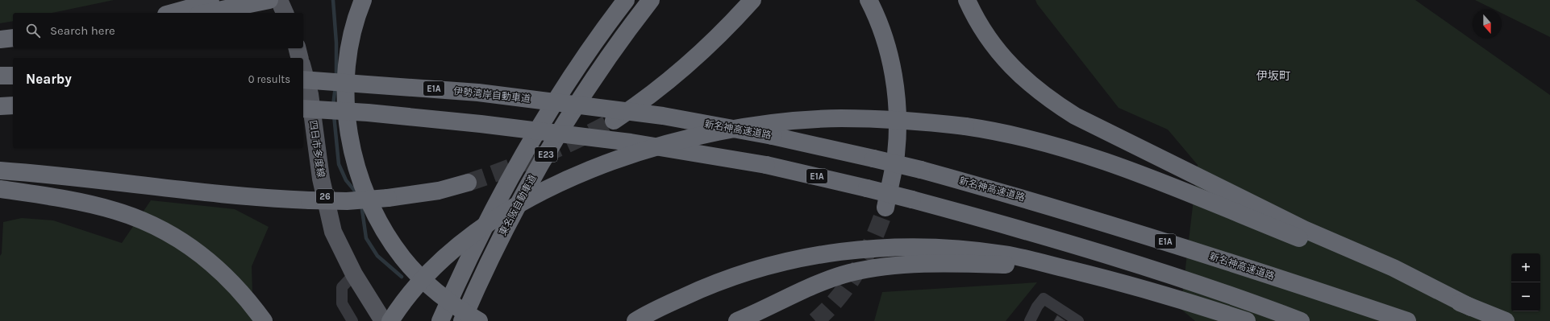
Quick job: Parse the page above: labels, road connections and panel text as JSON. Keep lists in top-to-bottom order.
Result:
{
  "streets": {
    "highway": [
      "E1A",
      "伊勢湾岸自動車道",
      "新名神高速道路",
      "E23",
      "東名阪自動車道"
    ],
    "main road": ["四日市多度線", "26"]
  },
  "crossings": [
    ["伊勢湾岸自動車道", "新名神高速道路"]
  ],
  "districts": ["伊坂町"],
  "north": "bottom",
  "page": {
    "search": "Search here",
    "heading": ["Nearby", "0 results"],
    "map_buttons": ["+", "−"]
  }
}
